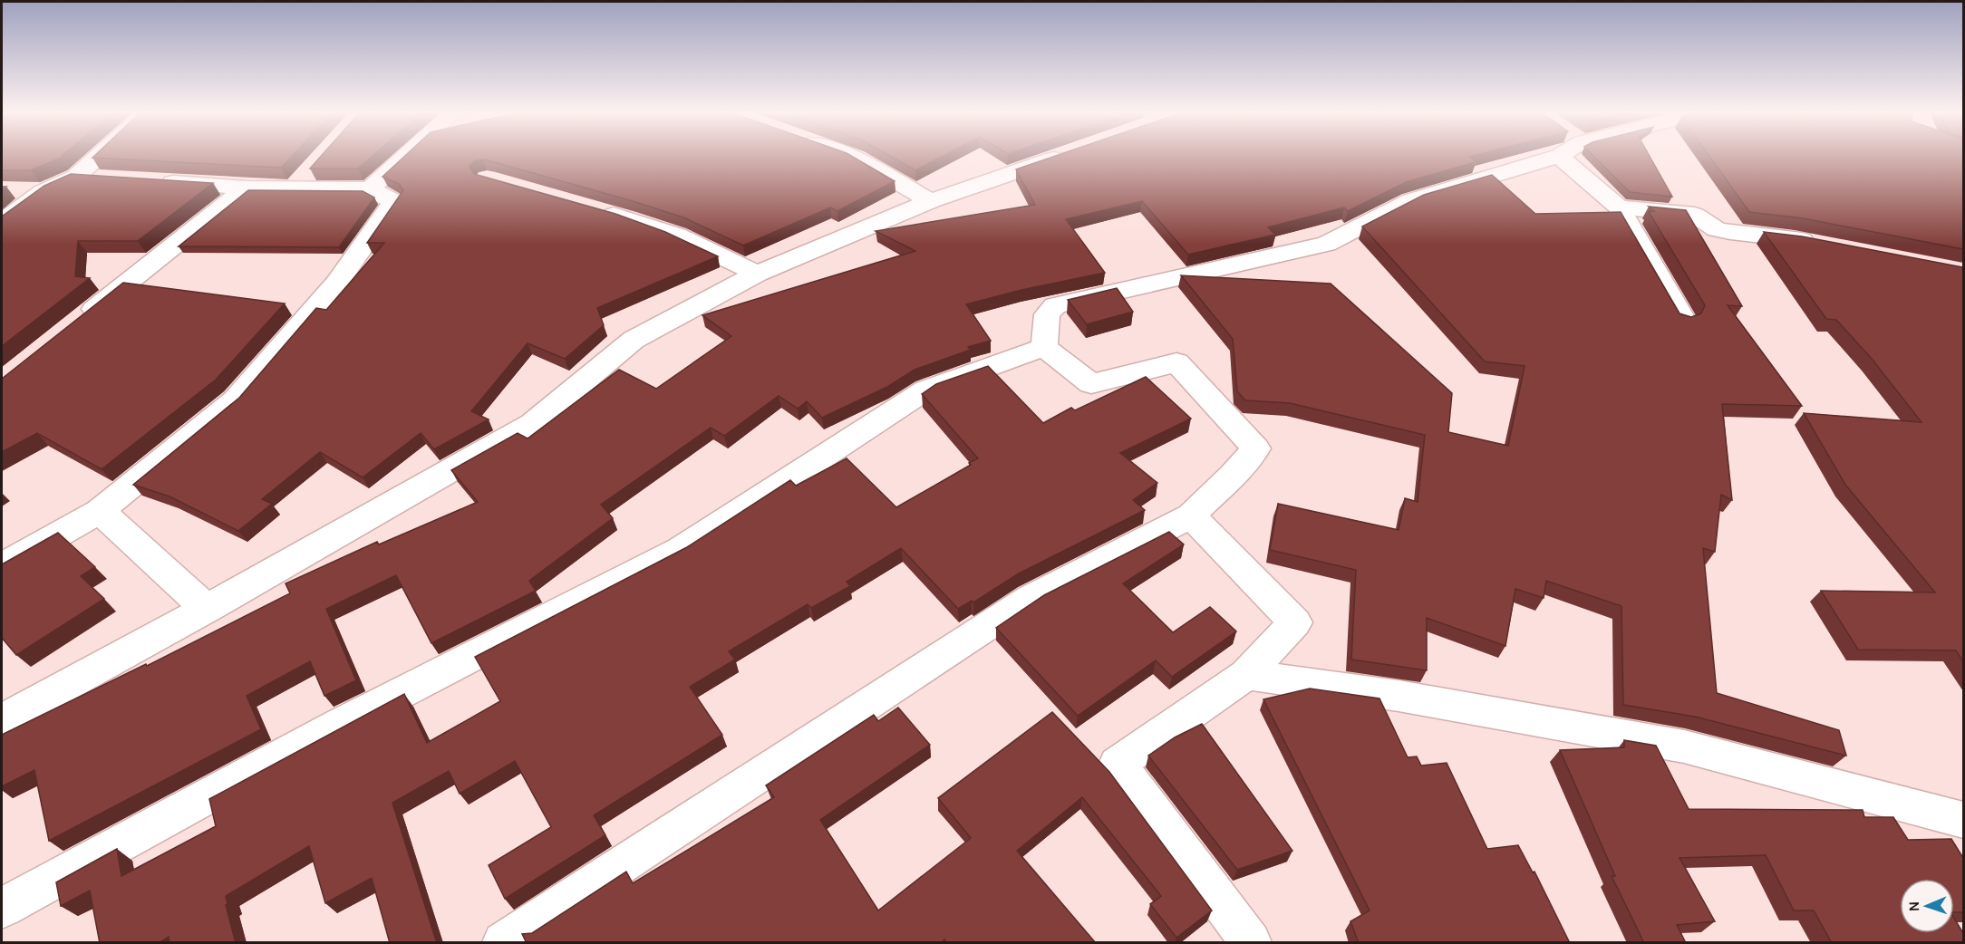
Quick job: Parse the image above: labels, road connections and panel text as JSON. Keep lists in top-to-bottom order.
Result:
{
  "north": "left"
}
